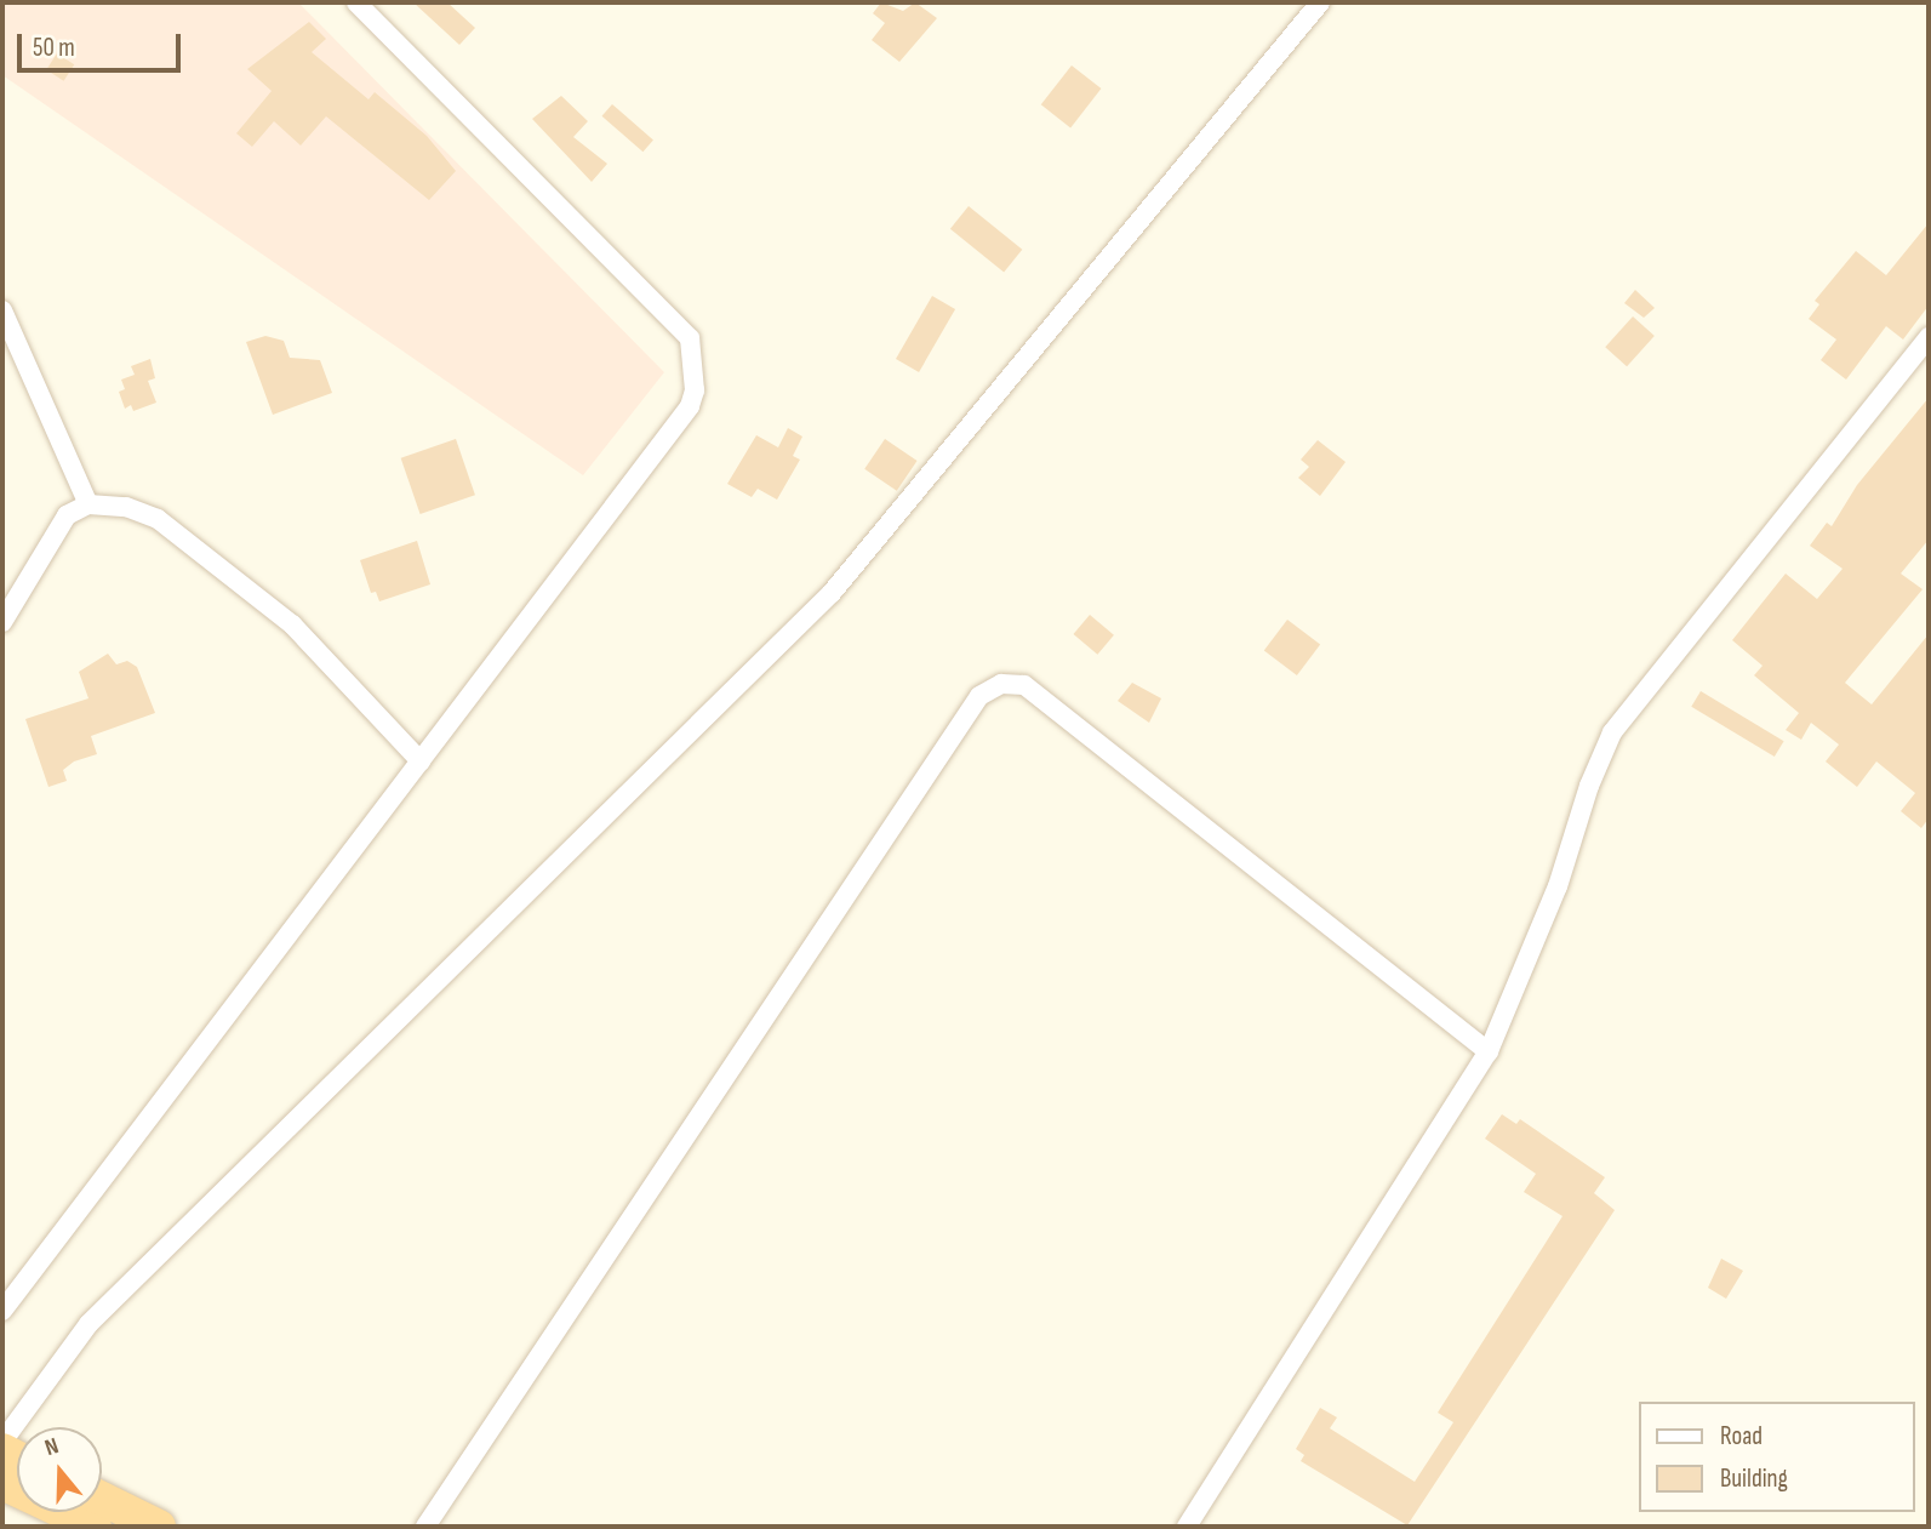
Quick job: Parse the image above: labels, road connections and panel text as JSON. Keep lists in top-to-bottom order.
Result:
{
  "legend": ["Road", "Building"],
  "scale_bar": "50 m",
  "north": "top"
}
